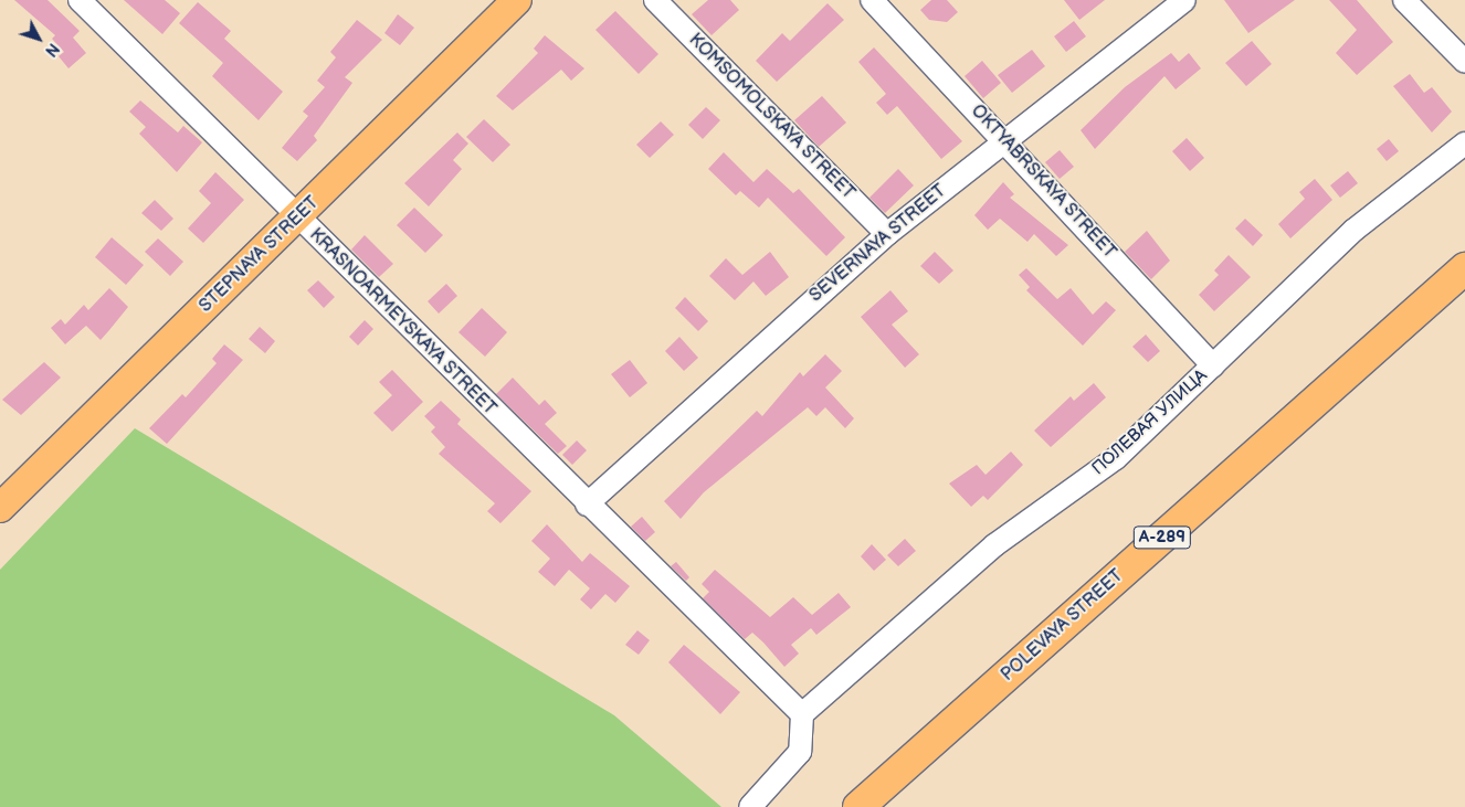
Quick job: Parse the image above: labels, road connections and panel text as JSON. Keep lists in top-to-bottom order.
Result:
{
  "streets": {
    "highway": ["А-289", "POLEVAYA STREET"],
    "main road": ["STEPNAYA STREET"],
    "street": [
      "KOMSOMOLSKAYA STREET",
      "OKTYABRSKAYA STREET",
      "SEVERNAYA STREET",
      "KRASNOARMEYSKAYA STREET",
      "ПОЛЕВАЯ УЛИЦА"
    ]
  },
  "crossings": [
    ["KOMSOMOLSKAYA STREET", "SEVERNAYA STREET"],
    ["OKTYABRSKAYA STREET", "SEVERNAYA STREET"],
    ["OKTYABRSKAYA STREET", "ПОЛЕВАЯ УЛИЦА"],
    ["SEVERNAYA STREET", "KRASNOARMEYSKAYA STREET"],
    ["STEPNAYA STREET", "KRASNOARMEYSKAYA STREET"],
    ["KRASNOARMEYSKAYA STREET", "ПОЛЕВАЯ УЛИЦА"]
  ],
  "north": "bottom right"
}
